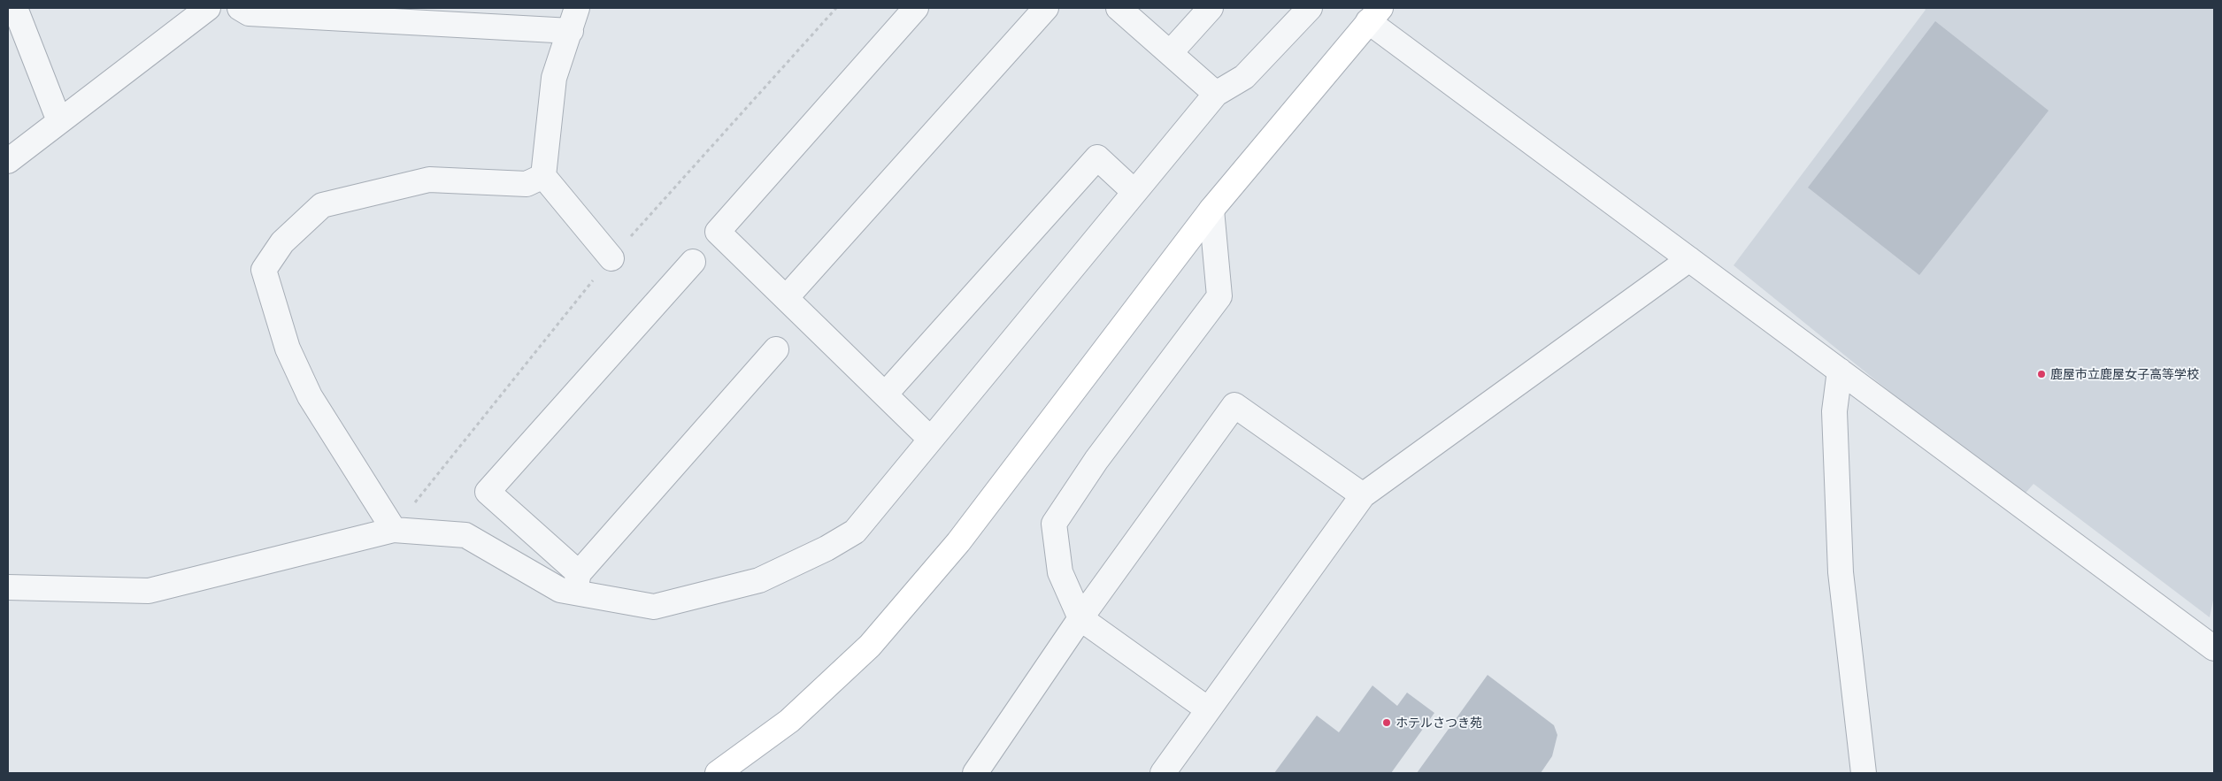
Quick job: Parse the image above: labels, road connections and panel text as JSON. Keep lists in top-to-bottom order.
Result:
{
  "places": ["鹿屋市立鹿屋女子高等学校", "ホテルさつき苑"]
}
